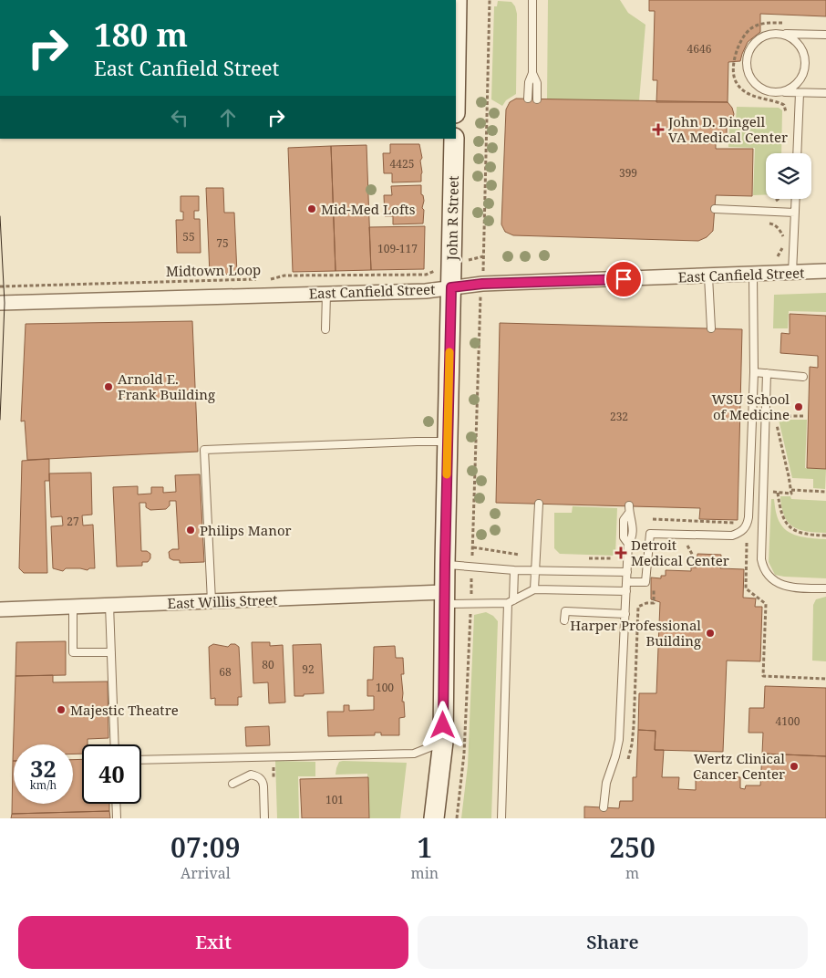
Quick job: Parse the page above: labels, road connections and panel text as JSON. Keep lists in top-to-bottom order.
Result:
{
  "streets": {
    "street": ["John R Street", "East Canfield Street", "East Willis Street"],
    "path": ["Midtown Loop"]
  },
  "crossings": [
    ["John R Street", "East Canfield Street"],
    ["John R Street", "East Willis Street"]
  ],
  "places": {
    "health": ["John D. Dingell VA Medical Center", "Detroit Medical Center"],
    "other": [
      "Mid-Med Lofts",
      "Arnold E. Frank Building",
      "WSU School of Medicine",
      "Philips Manor",
      "Harper Professional Building",
      "Majestic Theatre",
      "Wertz Clinical Cancer Center"
    ]
  },
  "house_numbers": [
    "4646",
    "4425",
    "399",
    "55",
    "75",
    "109-117",
    "232",
    "27",
    "80",
    "92",
    "68",
    "100",
    "4100",
    "101"
  ],
  "page": {
    "turn": ["180 m", "East Canfield Street"],
    "speed": "32 km/h",
    "limit": "40",
    "eta": [
      "07:09",
      "Arrival",
      "1",
      "min",
      "250",
      "m"
    ],
    "buttons": ["Exit", "Share"]
  }
}
